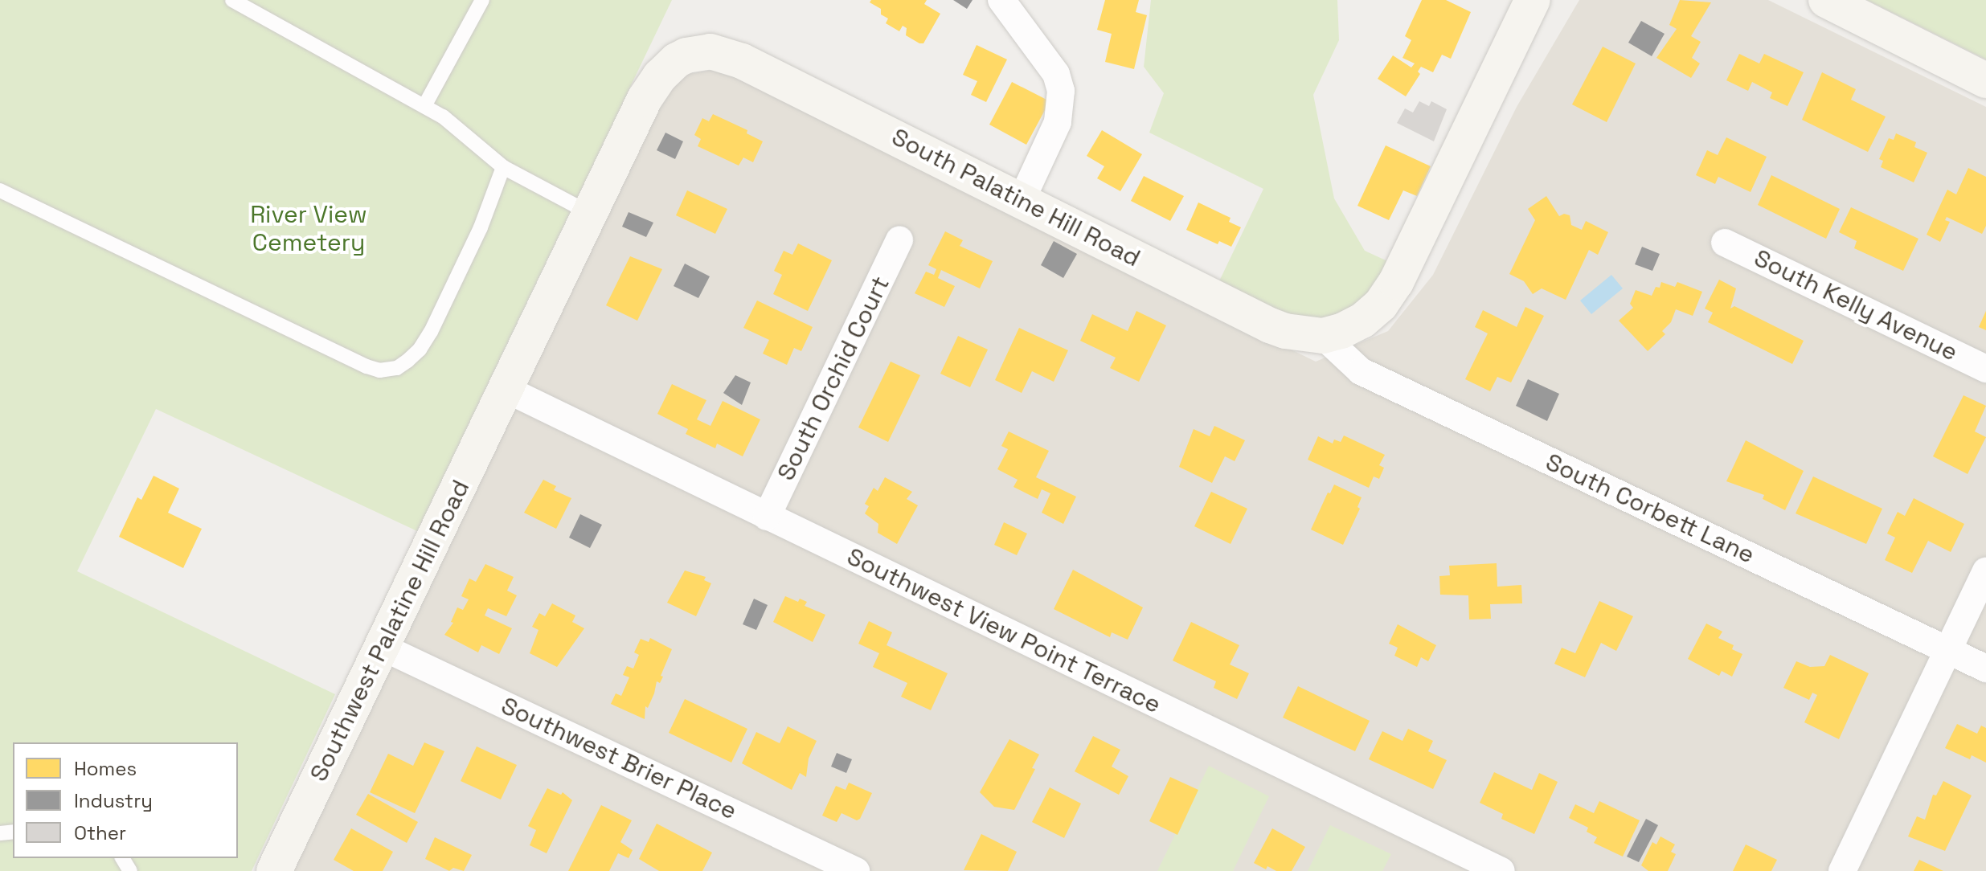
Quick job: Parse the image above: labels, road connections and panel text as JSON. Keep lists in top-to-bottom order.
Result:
{
  "streets": {
    "street": [
      "South Palatine Hill Road",
      "South Kelly Avenue",
      "South Orchid Court",
      "South Corbett Lane",
      "Southwest Palatine Hill Road",
      "Southwest View Point Terrace",
      "Southwest Brier Place"
    ]
  },
  "crossings": [
    ["South Palatine Hill Road", "South Corbett Lane"],
    ["South Palatine Hill Road", "Southwest Palatine Hill Road"],
    ["South Palatine Hill Road", "Southwest View Point Terrace"],
    ["South Orchid Court", "Southwest View Point Terrace"],
    ["Southwest Palatine Hill Road", "Southwest View Point Terrace"],
    ["Southwest Palatine Hill Road", "Southwest Brier Place"]
  ],
  "parks": ["River View Cemetery"],
  "legend": ["Homes", "Industry", "Other"]
}
